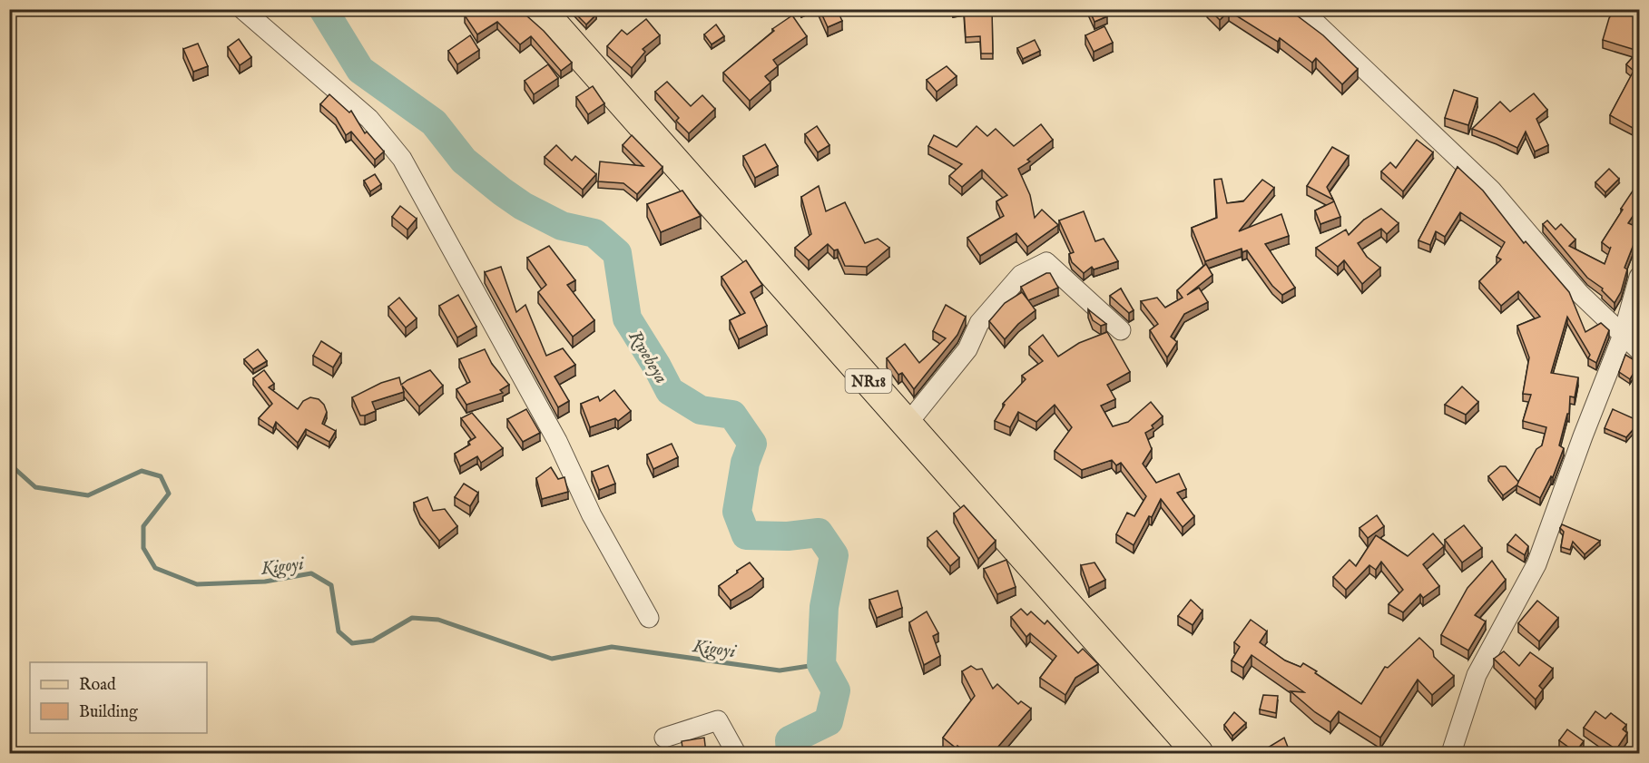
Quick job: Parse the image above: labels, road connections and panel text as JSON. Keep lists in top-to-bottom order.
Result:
{
  "streets": {
    "main road": ["NR18"]
  },
  "water": ["Rwebeya", "Kigoyi"],
  "legend": ["Road", "Building"]
}
